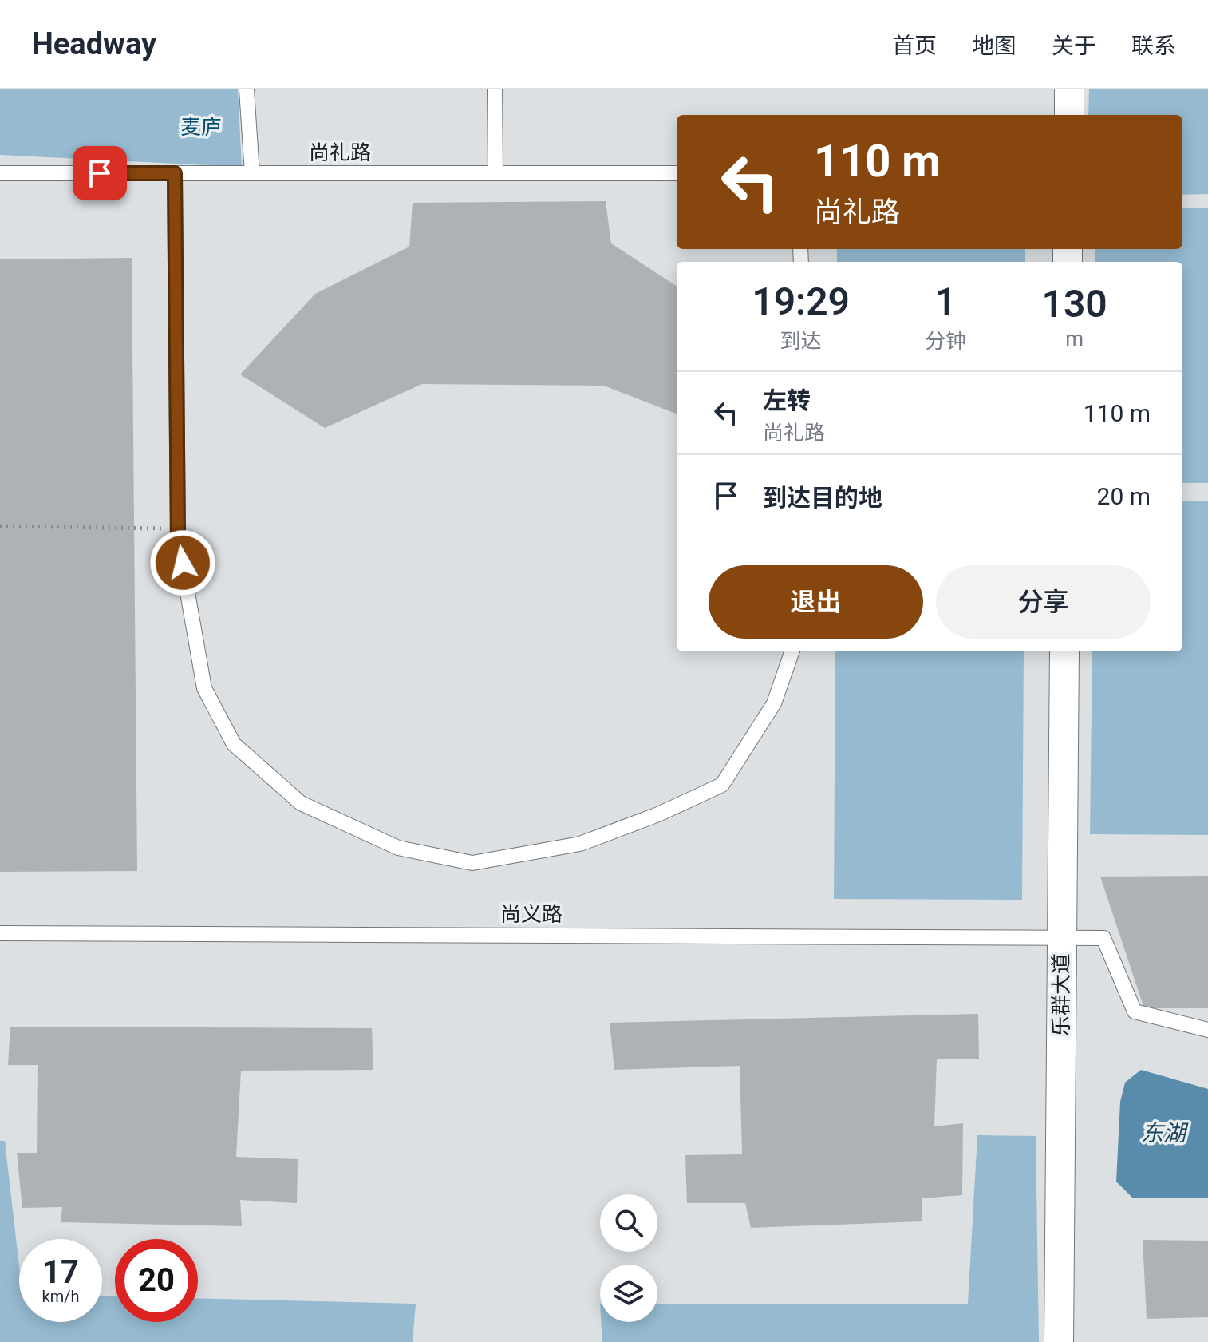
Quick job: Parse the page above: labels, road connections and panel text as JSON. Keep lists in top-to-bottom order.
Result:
{
  "streets": {
    "street": ["乐群大道"],
    "lane": ["尚礼路", "尚义路"]
  },
  "crossings": [
    ["尚义路", "乐群大道"]
  ],
  "water": ["东湖"],
  "parks": ["麦庐"],
  "page": {
    "header": "Headway",
    "nav": [
      "首页",
      "地图",
      "关于",
      "联系"
    ],
    "turn": ["110 m", "尚礼路"],
    "eta": [
      "19:29",
      "到达",
      "1",
      "分钟",
      "130",
      "m"
    ],
    "list": [
      {
        "name": "左转",
        "note": "尚礼路",
        "value": "110 m"
      },
      {
        "name": "到达目的地",
        "value": "20 m"
      }
    ],
    "buttons": ["退出", "分享"],
    "speed": "17 km/h",
    "limit": "20"
  }
}
